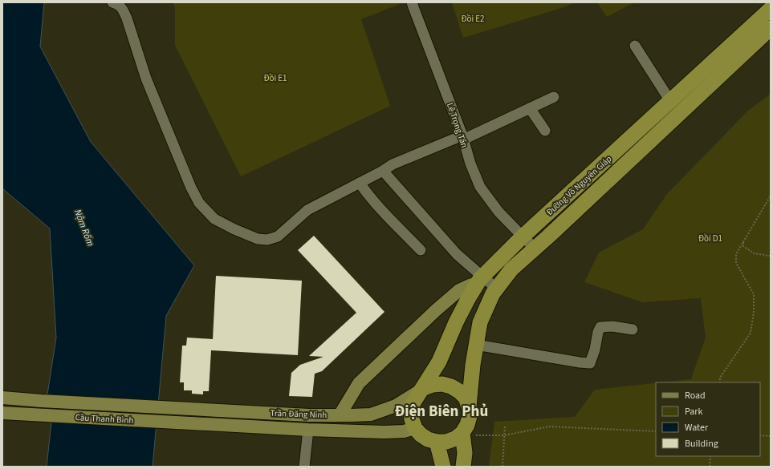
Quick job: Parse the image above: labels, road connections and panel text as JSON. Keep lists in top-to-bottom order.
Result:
{
  "streets": {
    "highway": ["Đường Võ Nguyên Giáp"],
    "main road": ["Trần Đăng Ninh", "Cầu Thanh Bình"],
    "street": ["Lê Trọng Tấn"]
  },
  "crossings": [
    ["Lê Trọng Tấn", "Đường Võ Nguyên Giáp"],
    ["Đường Võ Nguyên Giáp", "Trần Đăng Ninh"],
    ["Trần Đăng Ninh", "Cầu Thanh Bình"]
  ],
  "districts": ["Điện Biên Phủ"],
  "water": ["Nậm Rốm"],
  "parks": ["Đồi E2", "Đồi E1", "Đồi D1"],
  "legend": [
    "Road",
    "Park",
    "Water",
    "Building"
  ]
}
